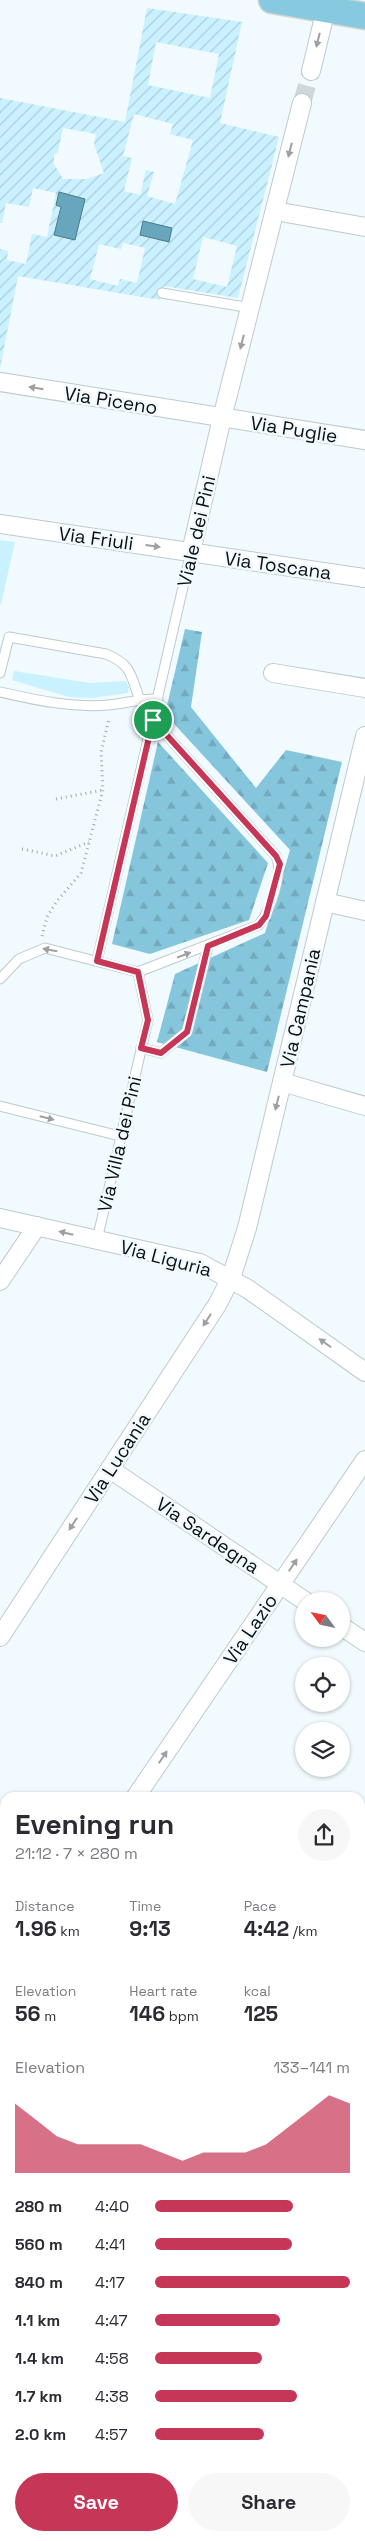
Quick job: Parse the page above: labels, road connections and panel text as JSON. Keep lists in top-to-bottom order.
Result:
{
  "streets": {
    "street": [
      "Via Piceno",
      "Via Puglie",
      "Viale dei Pini",
      "Via Friuli",
      "Via Toscana",
      "Via Campania",
      "Via Liguria",
      "Via Lucania",
      "Via Sardegna",
      "Via Lazio"
    ],
    "lane": ["Via Villa dei Pini"]
  },
  "crossings": [
    ["Via Piceno", "Via Puglie"],
    ["Via Piceno", "Viale dei Pini"],
    ["Via Puglie", "Viale dei Pini"],
    ["Viale dei Pini", "Via Friuli"],
    ["Viale dei Pini", "Via Toscana"],
    ["Via Friuli", "Via Toscana"],
    ["Via Campania", "Via Liguria"],
    ["Via Campania", "Via Lucania"],
    ["Via Villa dei Pini", "Via Liguria"],
    ["Via Liguria", "Via Lucania"],
    ["Via Lucania", "Via Sardegna"],
    ["Via Sardegna", "Via Lazio"]
  ],
  "one_way": [
    "Via Piceno",
    "Via Friuli",
    "Via Campania",
    "Via Liguria",
    "Via Lucania",
    "Via Lazio"
  ],
  "north": "top left",
  "page": {
    "heading": ["Evening run", "21:12 · 7 × 280 m"],
    "stats": [
      ["Distance", "1.96 km"],
      ["Time", "9:13"],
      ["Pace", "4:42 /km"],
      ["Elevation", "56 m"],
      ["Heart rate", "146 bpm"],
      ["kcal", "125"]
    ],
    "chart": ["Elevation", "133–141 m"],
    "list": [
      {
        "name": "280 m",
        "note": "4:40"
      },
      {
        "name": "560 m",
        "note": "4:41"
      },
      {
        "name": "840 m",
        "note": "4:17"
      },
      {
        "name": "1.1 km",
        "note": "4:47"
      },
      {
        "name": "1.4 km",
        "note": "4:58"
      },
      {
        "name": "1.7 km",
        "note": "4:38"
      },
      {
        "name": "2.0 km",
        "note": "4:57"
      }
    ],
    "buttons": ["Save", "Share"]
  }
}
